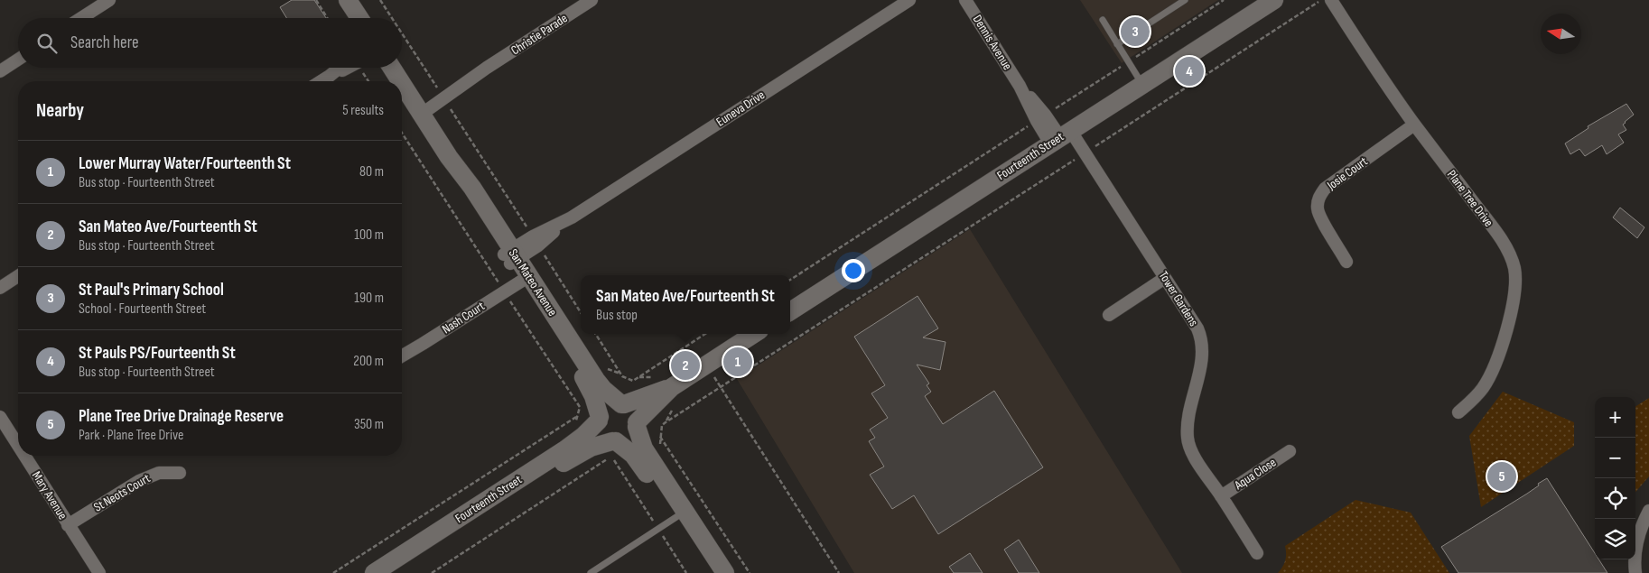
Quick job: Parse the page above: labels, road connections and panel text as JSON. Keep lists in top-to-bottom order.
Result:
{
  "streets": {
    "street": [
      "Christie Parade",
      "Dennis Avenue",
      "Euneva Drive",
      "Fourteenth Street",
      "Josie Court",
      "Plane Tree Drive",
      "San Mateo Avenue",
      "Tower Gardens",
      "Nash Court",
      "Aqua Close",
      "St Neots Court",
      "Mary Avenue"
    ]
  },
  "crossings": [
    ["Christie Parade", "San Mateo Avenue"],
    ["Dennis Avenue", "Fourteenth Street"],
    ["Dennis Avenue", "Tower Gardens"],
    ["Euneva Drive", "San Mateo Avenue"],
    ["Fourteenth Street", "San Mateo Avenue"],
    ["Fourteenth Street", "Tower Gardens"],
    ["Josie Court", "Plane Tree Drive"],
    ["San Mateo Avenue", "Nash Court"],
    ["Tower Gardens", "Aqua Close"],
    ["St Neots Court", "Mary Avenue"]
  ],
  "north": "left",
  "page": {
    "pins": [
      "3",
      "4",
      "1",
      "2",
      "5"
    ],
    "search": "Search here",
    "heading": ["Nearby", "5 results"],
    "list": [
      {
        "mark": "1",
        "name": "Lower Murray Water/Fourteenth St",
        "note": "Bus stop · Fourteenth Street",
        "value": "80 m"
      },
      {
        "mark": "2",
        "name": "San Mateo Ave/Fourteenth St",
        "note": "Bus stop · Fourteenth Street",
        "value": "100 m"
      },
      {
        "mark": "3",
        "name": "St Paul's Primary School",
        "note": "School · Fourteenth Street",
        "value": "190 m"
      },
      {
        "mark": "4",
        "name": "St Pauls PS/Fourteenth St",
        "note": "Bus stop · Fourteenth Street",
        "value": "200 m"
      },
      {
        "mark": "5",
        "name": "Plane Tree Drive Drainage Reserve",
        "note": "Park · Plane Tree Drive",
        "value": "350 m"
      }
    ],
    "popup": ["San Mateo Ave/Fourteenth St", "Bus stop"],
    "map_buttons": ["+", "−"]
  }
}
